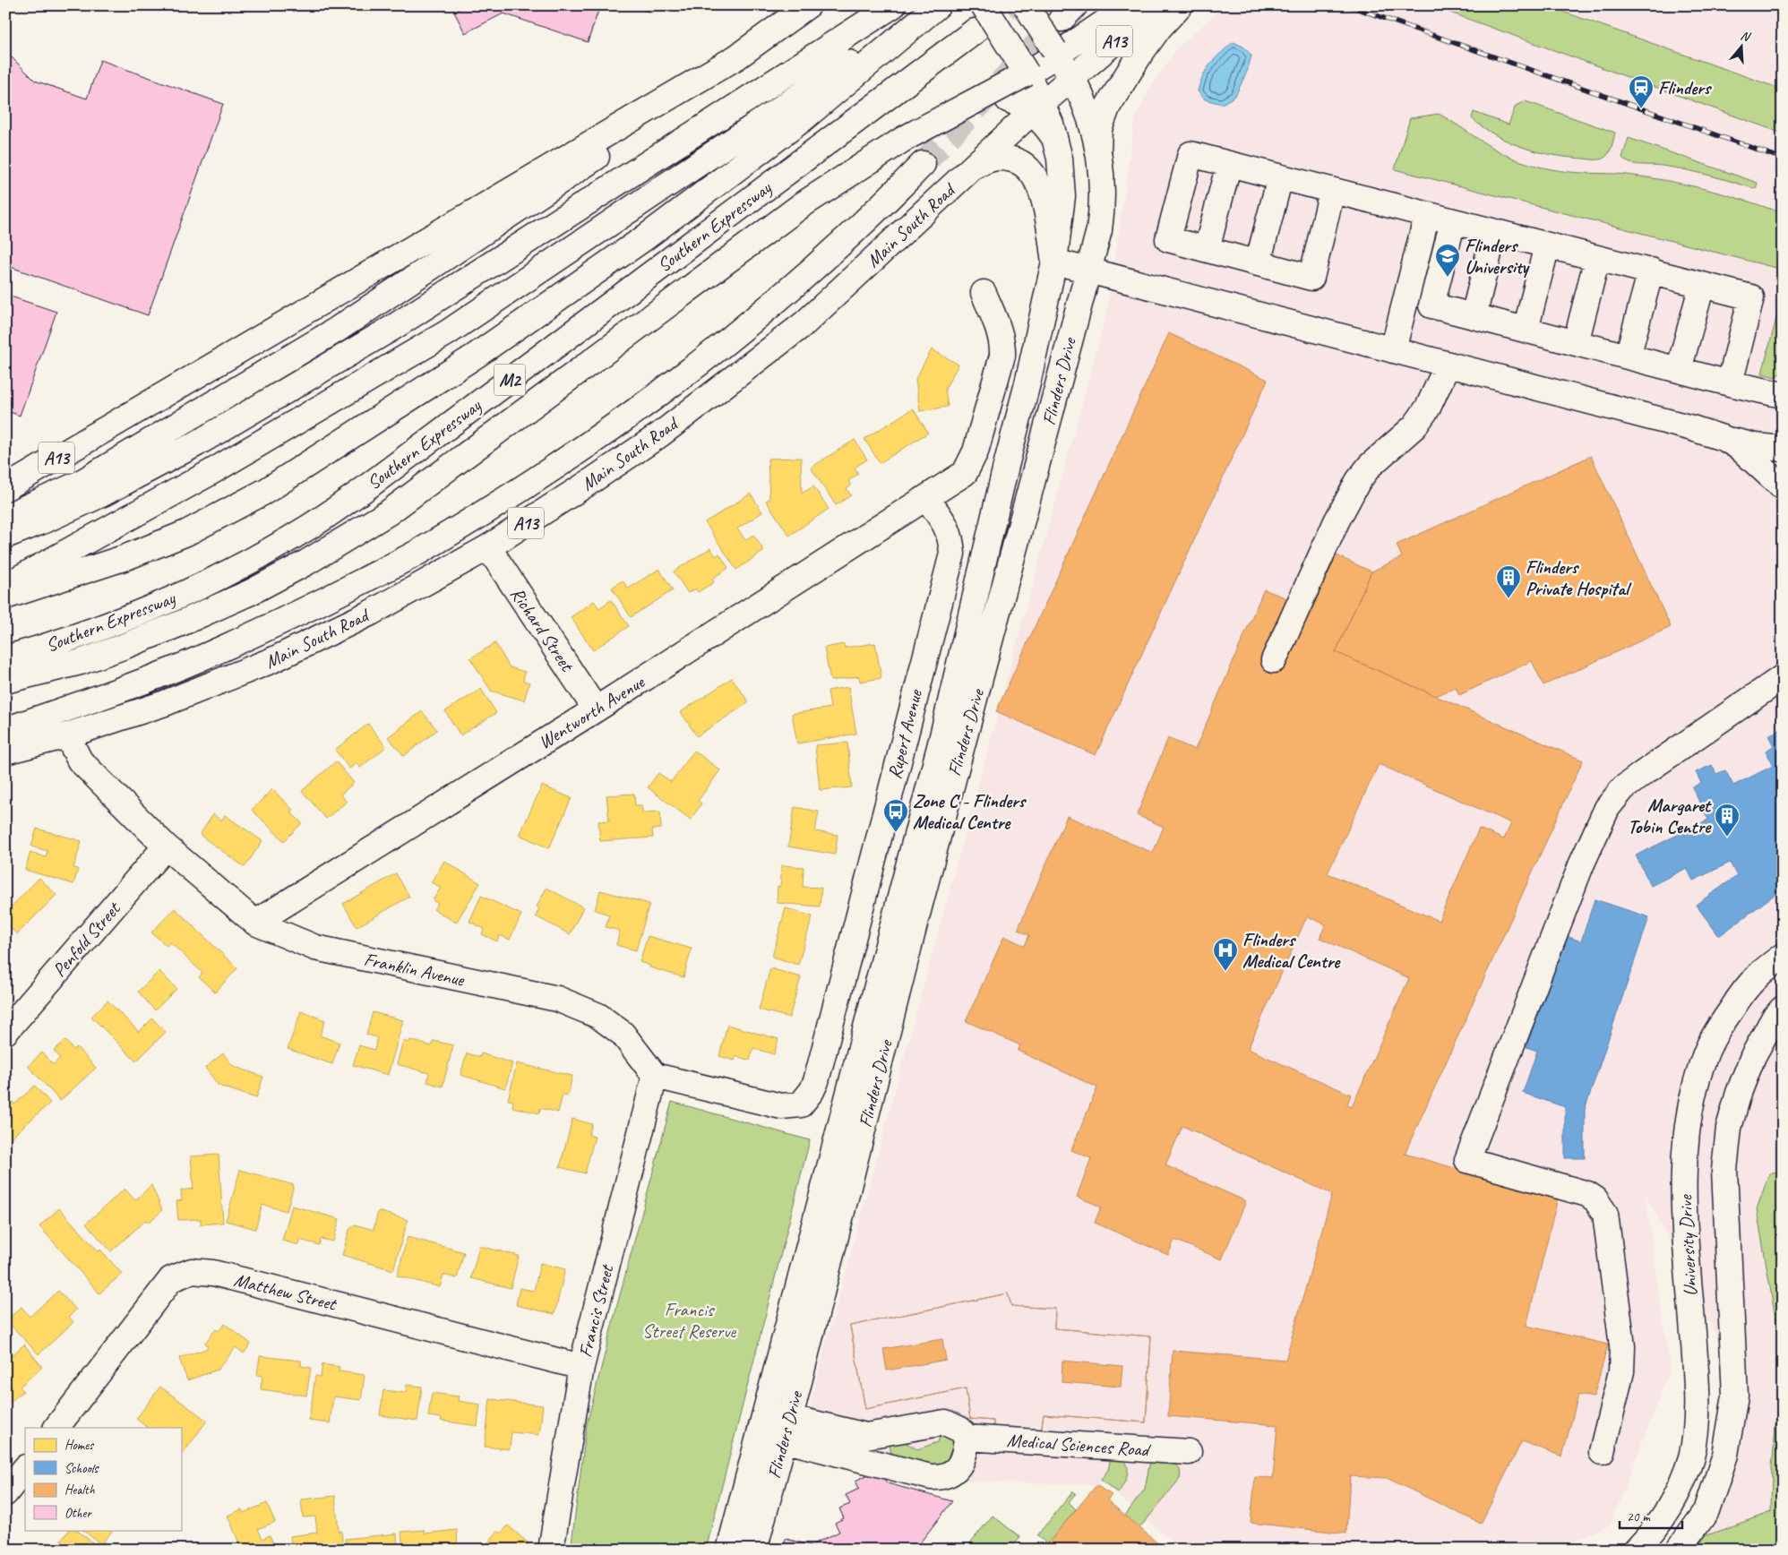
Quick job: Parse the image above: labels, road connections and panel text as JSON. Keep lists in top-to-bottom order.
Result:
{
  "streets": {
    "main road": [
      "A13",
      "Main South Road",
      "Southern Expressway",
      "M2",
      "Flinders Drive",
      "Richard Street",
      "Wentworth Avenue",
      "Rupert Avenue",
      "Penfold Street",
      "Franklin Avenue",
      "University Drive",
      "Matthew Street",
      "Francis Street",
      "Medical Sciences Road"
    ]
  },
  "crossings": [
    ["Main South Road", "Flinders Drive"],
    ["Main South Road", "Richard Street"],
    ["Main South Road", "Franklin Avenue"],
    ["Richard Street", "Wentworth Avenue"],
    ["Wentworth Avenue", "Rupert Avenue"],
    ["Wentworth Avenue", "Franklin Avenue"],
    ["Rupert Avenue", "Franklin Avenue"],
    ["Rupert Avenue", "Francis Street"],
    ["Penfold Street", "Franklin Avenue"],
    ["Franklin Avenue", "Francis Street"],
    ["Matthew Street", "Francis Street"]
  ],
  "parks": ["Francis Street Reserve"],
  "places": {
    "station": ["Flinders"],
    "school or university": ["Flinders University"],
    "building": ["Flinders Private Hospital", "Margaret Tobin Centre"],
    "bus stop": ["Zone C - Flinders Medical Centre"],
    "hospital": ["Flinders Medical Centre"]
  },
  "legend": [
    "Homes",
    "Schools",
    "Health",
    "Other"
  ],
  "scale_bar": "20 m",
  "north": "top"
}
